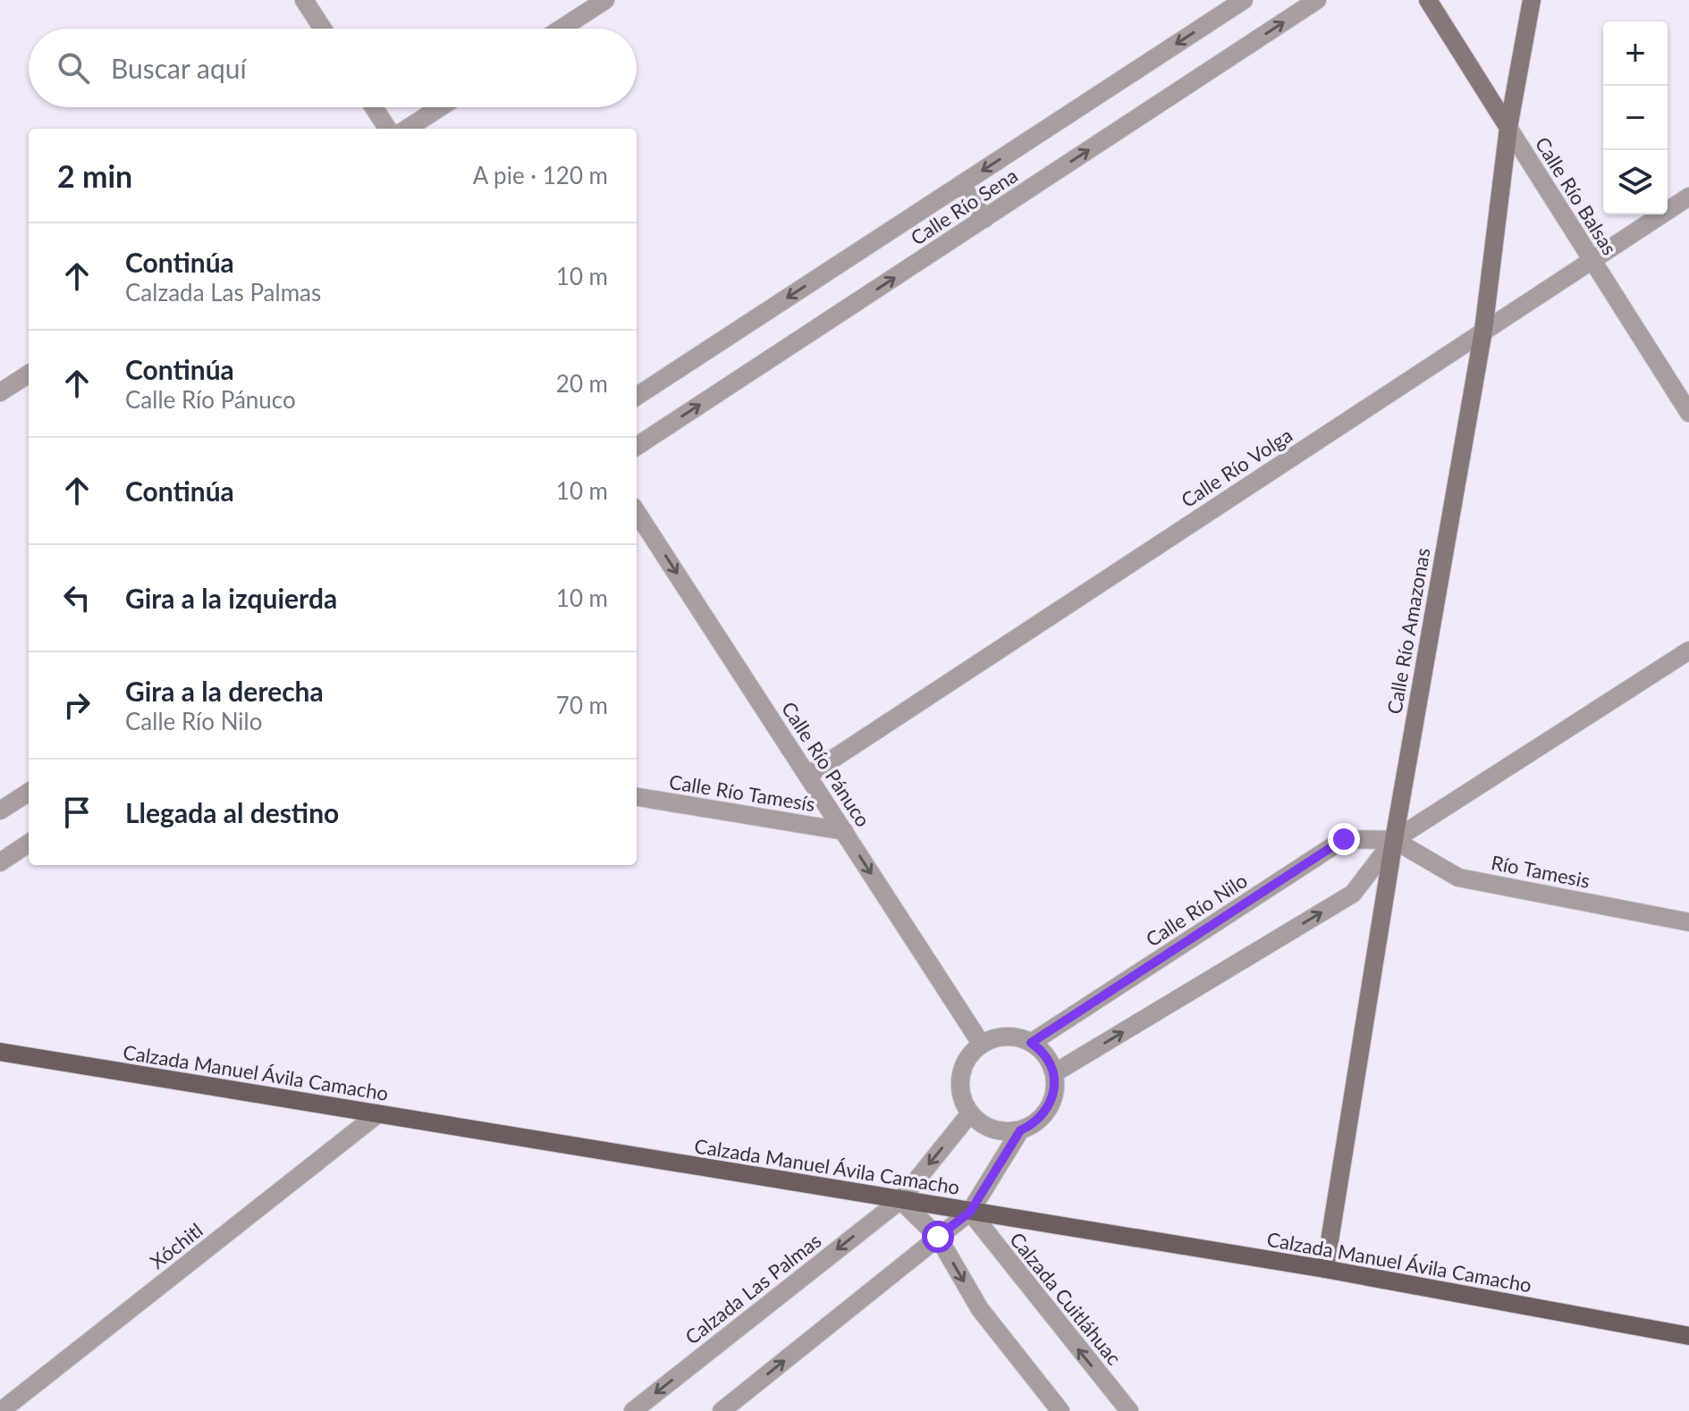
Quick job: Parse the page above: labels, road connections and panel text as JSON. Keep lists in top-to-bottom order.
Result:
{
  "streets": {
    "main road": ["Calle Río Balsas", "Calle Río Amazonas", "Calzada Manuel Ávila Camacho"],
    "street": [
      "Calle Río Sena",
      "Calle Río Volga",
      "Calle Río Pánuco",
      "Calle Río Tamesís",
      "Río Tamesis",
      "Calle Río Nilo",
      "Xóchitl",
      "Calzada Las Palmas",
      "Calzada Cuitláhuac"
    ]
  },
  "crossings": [
    ["Calle Río Balsas", "Calle Río Volga"],
    ["Calle Río Balsas", "Calle Río Amazonas"],
    ["Calle Río Volga", "Calle Río Amazonas"],
    ["Calle Río Volga", "Calle Río Pánuco"],
    ["Calle Río Amazonas", "Río Tamesis"],
    ["Calle Río Amazonas", "Calle Río Nilo"],
    ["Calle Río Amazonas", "Calzada Manuel Ávila Camacho"],
    ["Calle Río Pánuco", "Calle Río Tamesís"],
    ["Calle Río Pánuco", "Calle Río Nilo"],
    ["Río Tamesis", "Calle Río Nilo"],
    ["Calzada Manuel Ávila Camacho", "Xóchitl"],
    ["Calzada Manuel Ávila Camacho", "Calzada Las Palmas"],
    ["Calzada Manuel Ávila Camacho", "Calzada Cuitláhuac"]
  ],
  "one_way": ["Calle Río Pánuco"],
  "page": {
    "map_buttons": ["+", "−"],
    "search": "Buscar aquí",
    "heading": ["2 min", "A pie · 120 m"],
    "list": [
      ["Continúa", "Calzada Las Palmas", "10 m"],
      ["Continúa", "Calle Río Pánuco", "20 m"],
      ["Continúa", "10 m"],
      ["Gira a la izquierda", "10 m"],
      ["Gira a la derecha", "Calle Río Nilo", "70 m"],
      "Llegada al destino"
    ]
  }
}
